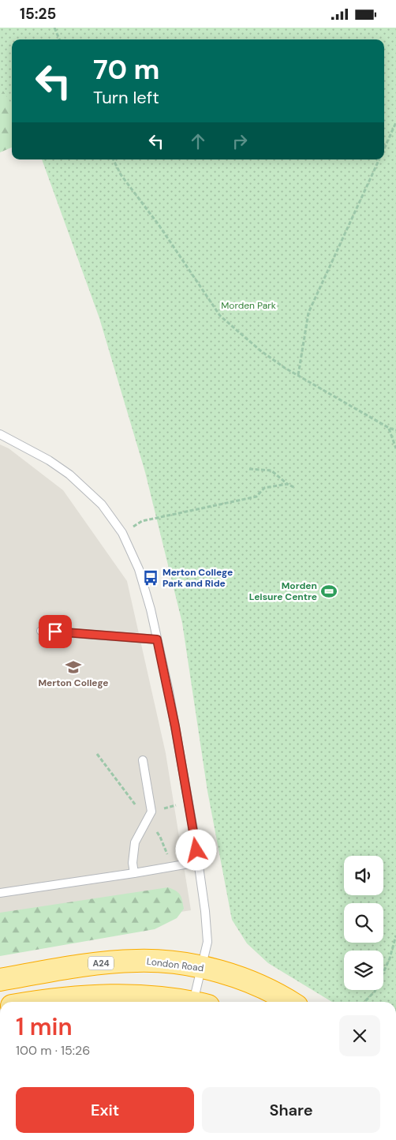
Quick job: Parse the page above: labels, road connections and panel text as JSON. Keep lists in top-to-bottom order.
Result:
{
  "streets": {
    "highway": ["A24", "London Road"]
  },
  "parks": ["Morden Park"],
  "places": {
    "bus stop": ["Merton College Park and Ride"],
    "sports": ["Morden Leisure Centre"],
    "school or university": ["Merton College"]
  },
  "page": {
    "status": "15:25",
    "turn": ["70 m", "Turn left"],
    "heading": ["1 min", "100 m · 15:26"],
    "buttons": ["Exit", "Share"]
  }
}
